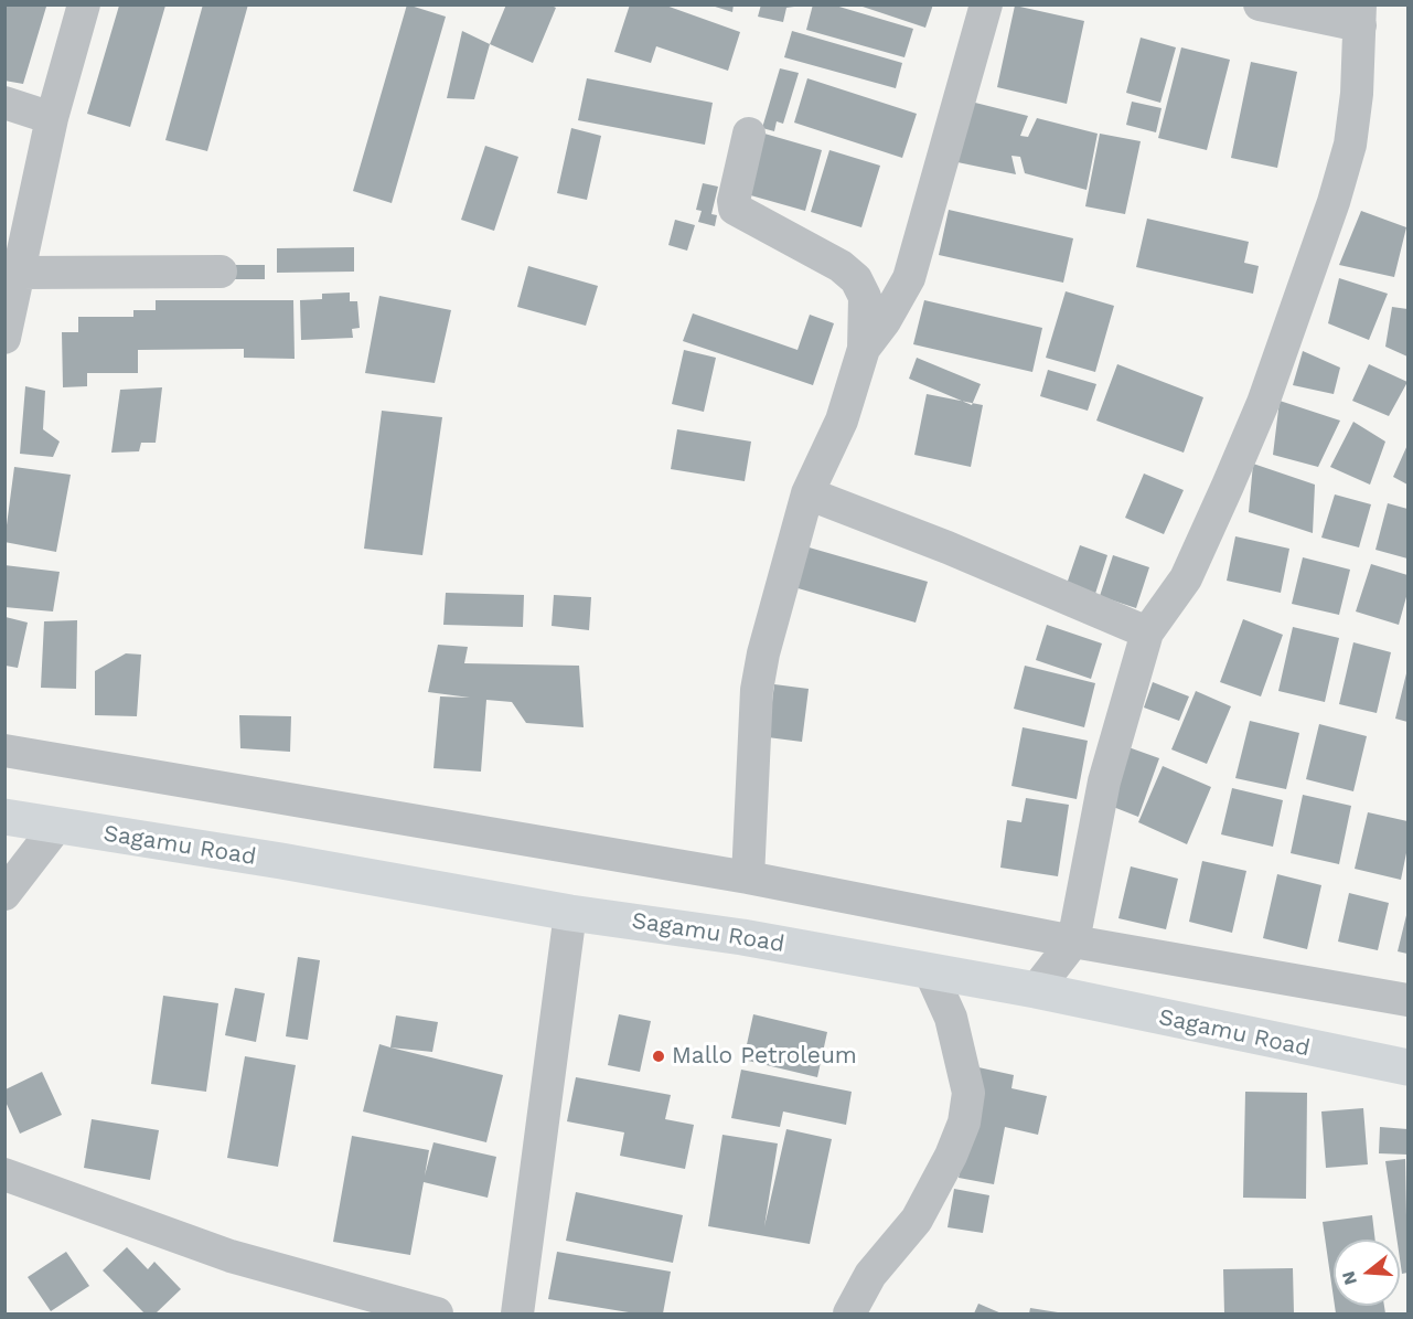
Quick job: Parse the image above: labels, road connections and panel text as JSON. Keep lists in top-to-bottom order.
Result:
{
  "streets": {
    "highway": ["Sagamu Road"]
  },
  "places": ["Mallo Petroleum"],
  "north": "left"
}
